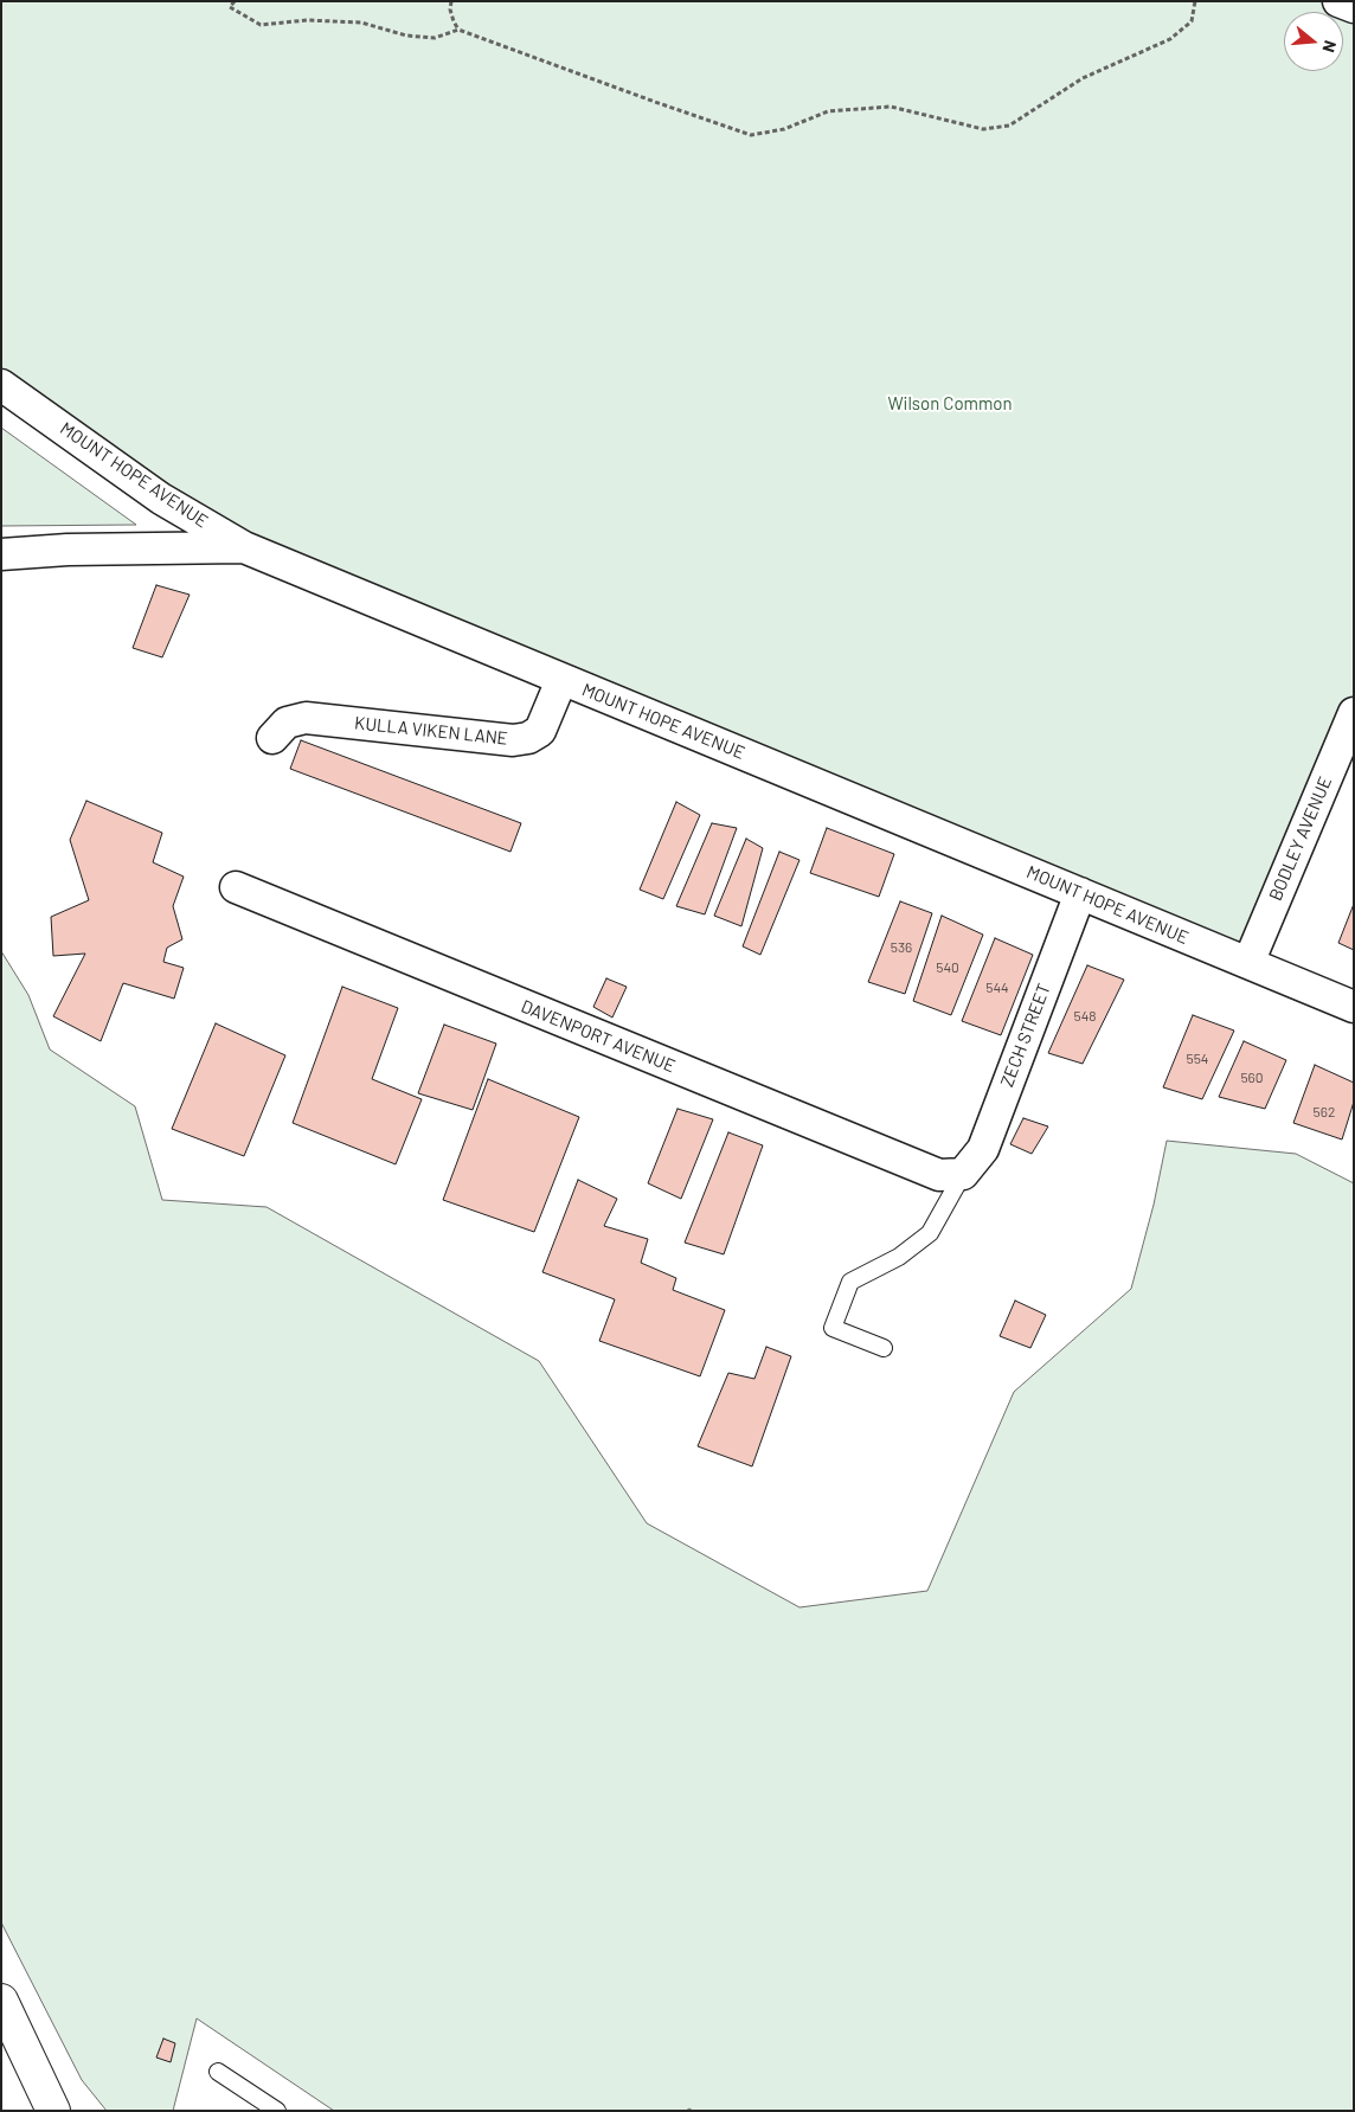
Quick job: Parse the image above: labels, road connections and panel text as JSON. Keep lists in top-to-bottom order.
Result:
{
  "streets": {
    "street": [
      "MOUNT HOPE AVENUE",
      "KULLA VIKEN LANE",
      "BODLEY AVENUE",
      "ZECH STREET",
      "DAVENPORT AVENUE"
    ]
  },
  "crossings": [
    ["MOUNT HOPE AVENUE", "KULLA VIKEN LANE"],
    ["MOUNT HOPE AVENUE", "BODLEY AVENUE"],
    ["MOUNT HOPE AVENUE", "ZECH STREET"],
    ["ZECH STREET", "DAVENPORT AVENUE"]
  ],
  "parks": ["Wilson Common"],
  "house_numbers": [
    "536",
    "540",
    "544",
    "548",
    "554",
    "560",
    "562"
  ],
  "north": "right"
}
